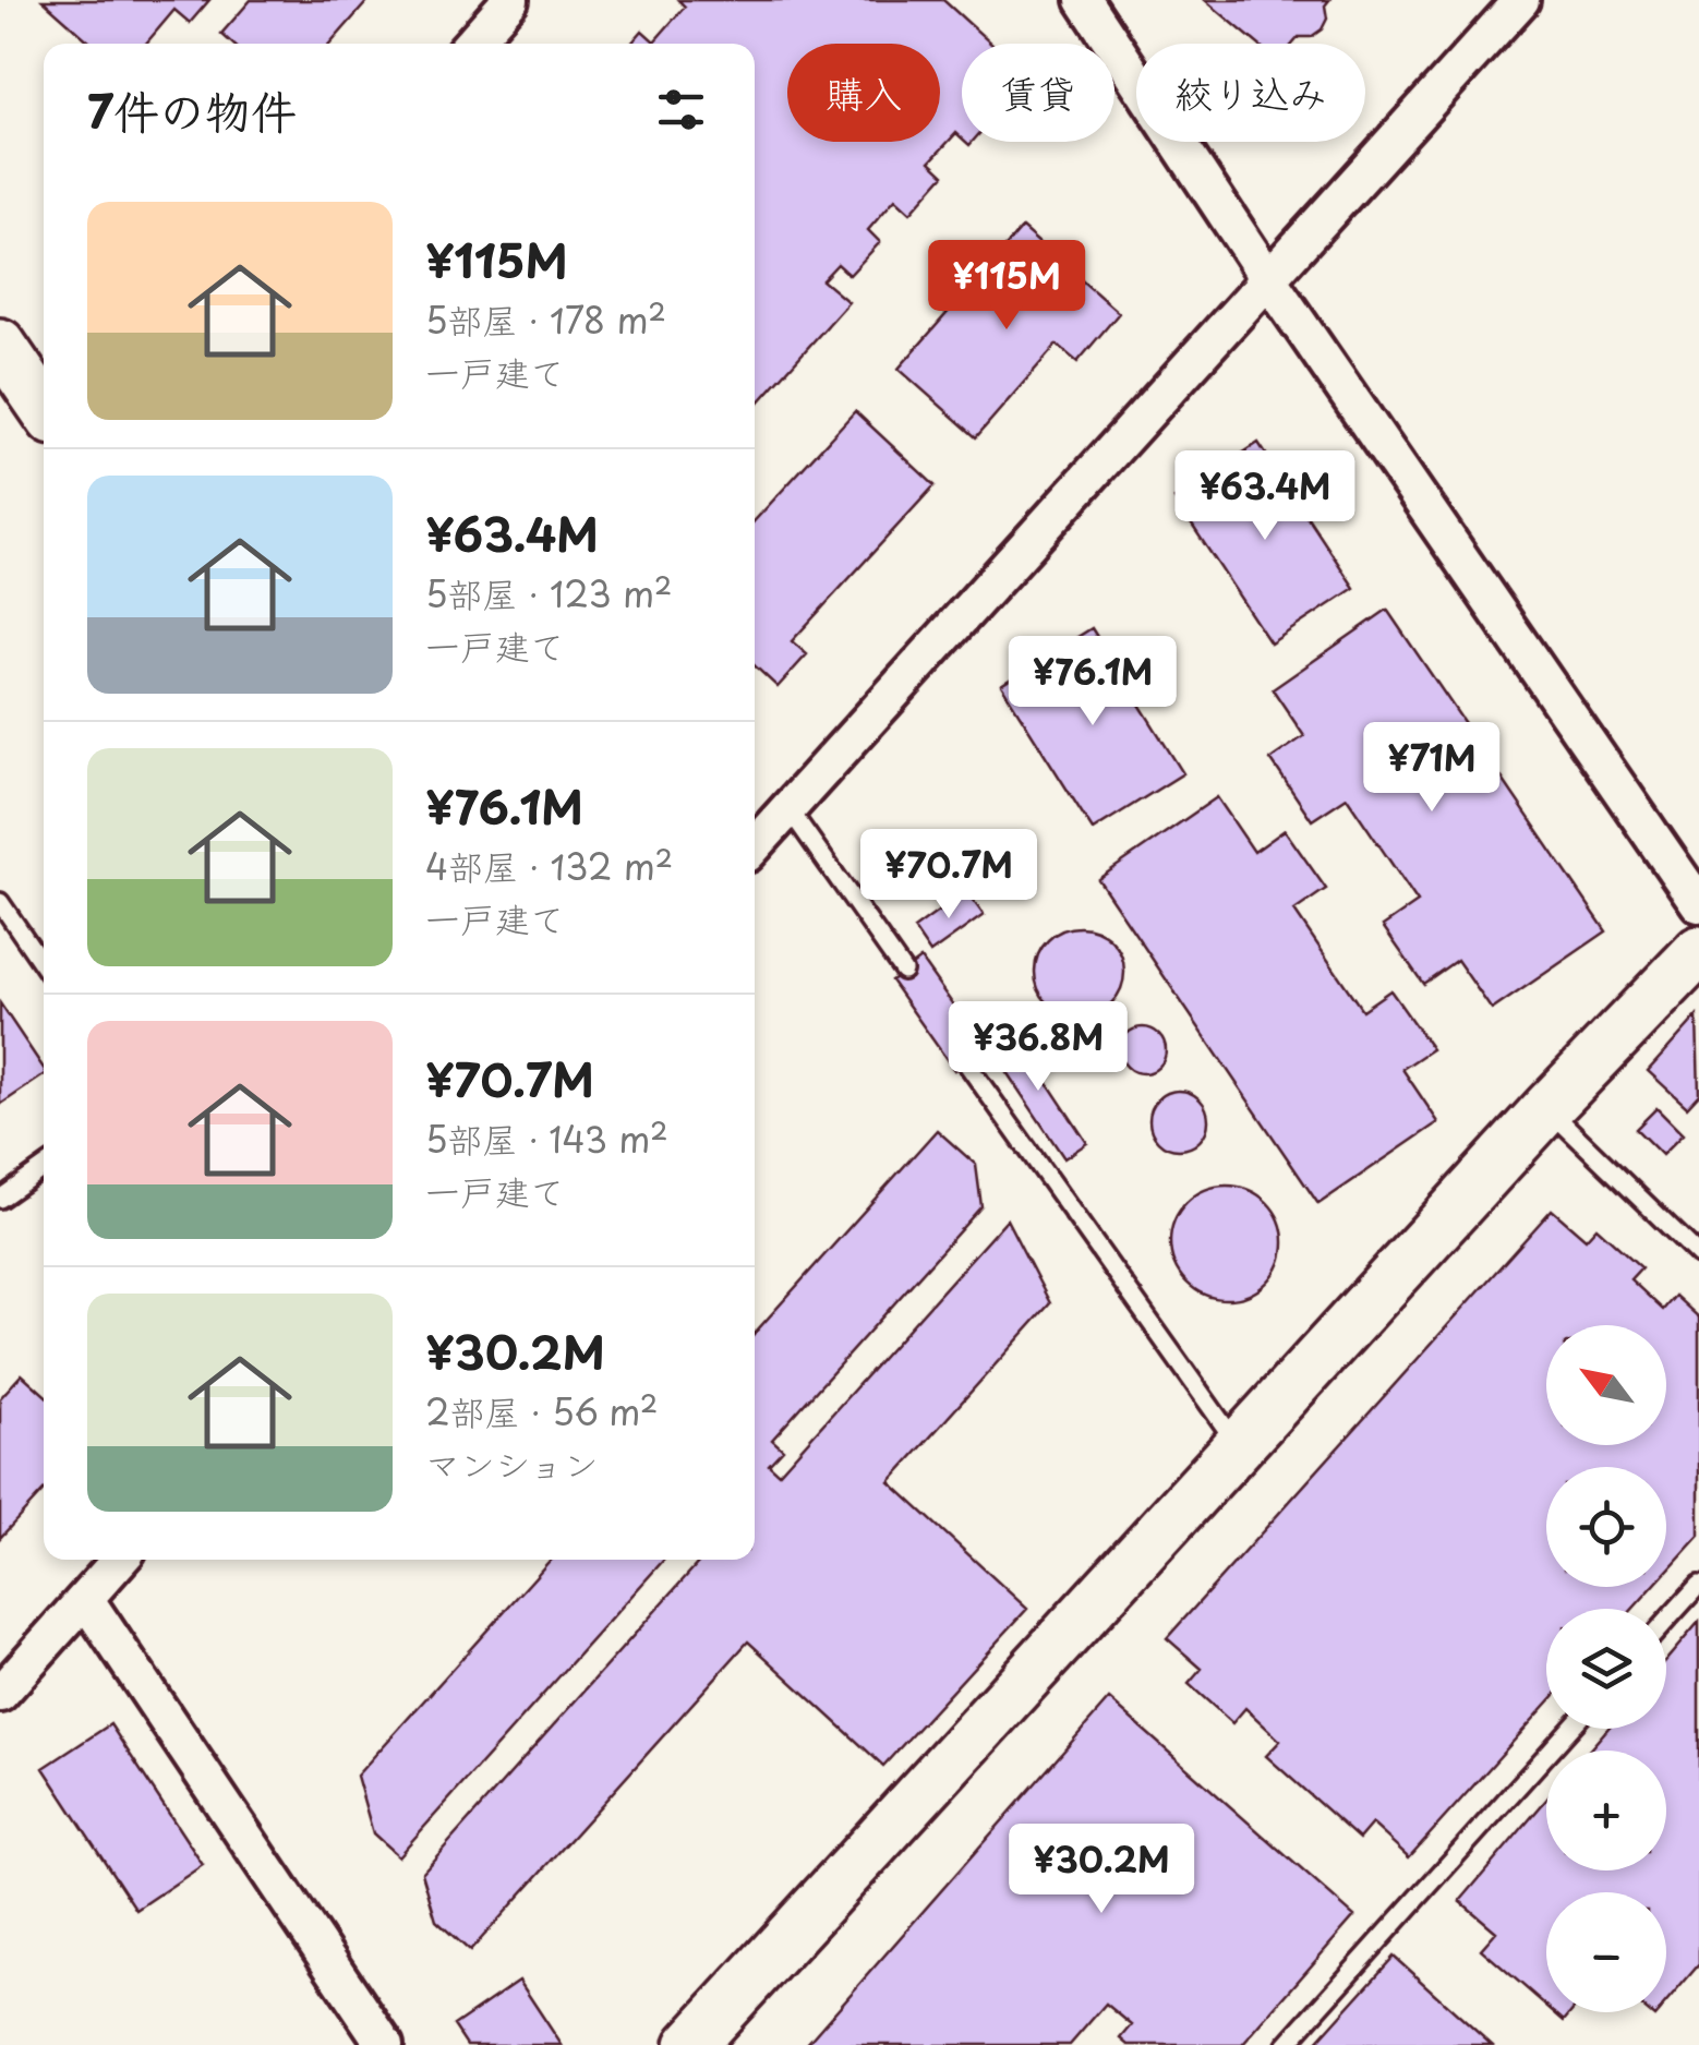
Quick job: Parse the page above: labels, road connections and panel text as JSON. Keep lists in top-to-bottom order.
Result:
{
  "north": "top left",
  "page": {
    "chip": ["購入", "賃貸", "絞り込み"],
    "heading": "7件の物件",
    "list": [
      {
        "name": "¥115M",
        "note": "5部屋 · 178 m² · 一戸建て"
      },
      {
        "name": "¥63.4M",
        "note": "5部屋 · 123 m² · 一戸建て"
      },
      {
        "name": "¥76.1M",
        "note": "4部屋 · 132 m² · 一戸建て"
      },
      {
        "name": "¥70.7M",
        "note": "5部屋 · 143 m² · 一戸建て"
      },
      {
        "name": "¥30.2M",
        "note": "2部屋 · 56 m² · マンション"
      }
    ],
    "price": [
      "¥115M",
      "¥63.4M",
      "¥76.1M",
      "¥71M",
      "¥70.7M",
      "¥36.8M",
      "¥30.2M"
    ],
    "map_buttons": ["+", "−"]
  }
}
